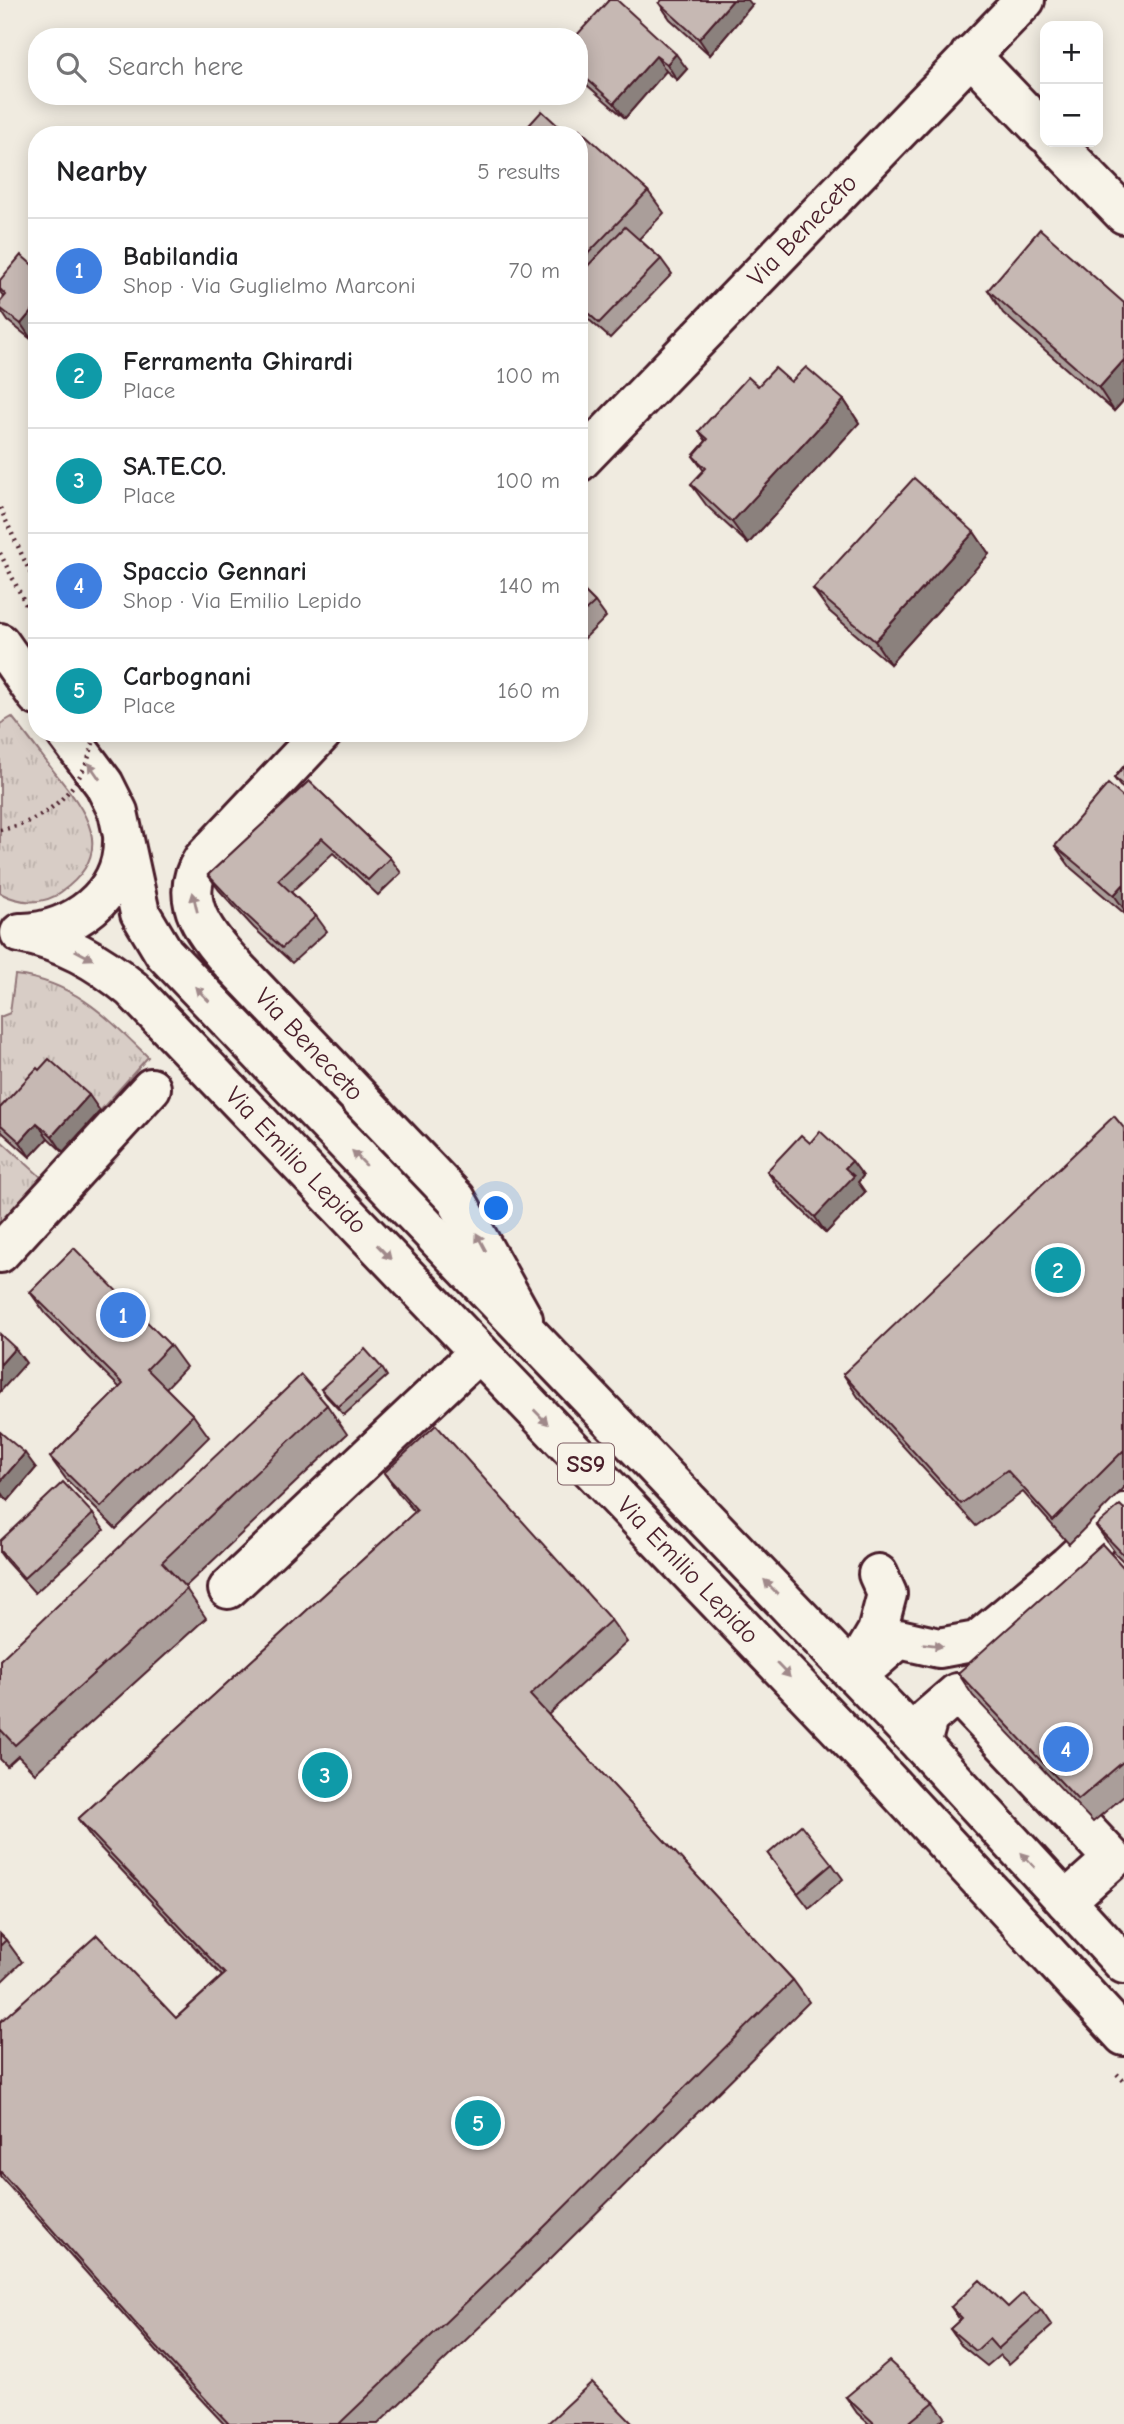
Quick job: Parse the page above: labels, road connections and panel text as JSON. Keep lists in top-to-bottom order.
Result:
{
  "streets": {
    "main road": ["Via Beneceto", "Via Emilio Lepido", "SS9"]
  },
  "crossings": [
    ["Via Beneceto", "Via Emilio Lepido"]
  ],
  "one_way": ["Via Beneceto"],
  "page": {
    "map_buttons": ["+", "−"],
    "search": "Search here",
    "heading": ["Nearby", "5 results"],
    "list": [
      {
        "mark": "1",
        "name": "Babilandia",
        "note": "Shop · Via Guglielmo Marconi",
        "value": "70 m"
      },
      {
        "mark": "2",
        "name": "Ferramenta Ghirardi",
        "note": "Place",
        "value": "100 m"
      },
      {
        "mark": "3",
        "name": "SA.TE.CO.",
        "note": "Place",
        "value": "100 m"
      },
      {
        "mark": "4",
        "name": "Spaccio Gennari",
        "note": "Shop · Via Emilio Lepido",
        "value": "140 m"
      },
      {
        "mark": "5",
        "name": "Carbognani",
        "note": "Place",
        "value": "160 m"
      }
    ],
    "pins": [
      "2",
      "1",
      "4",
      "3",
      "5"
    ]
  }
}
